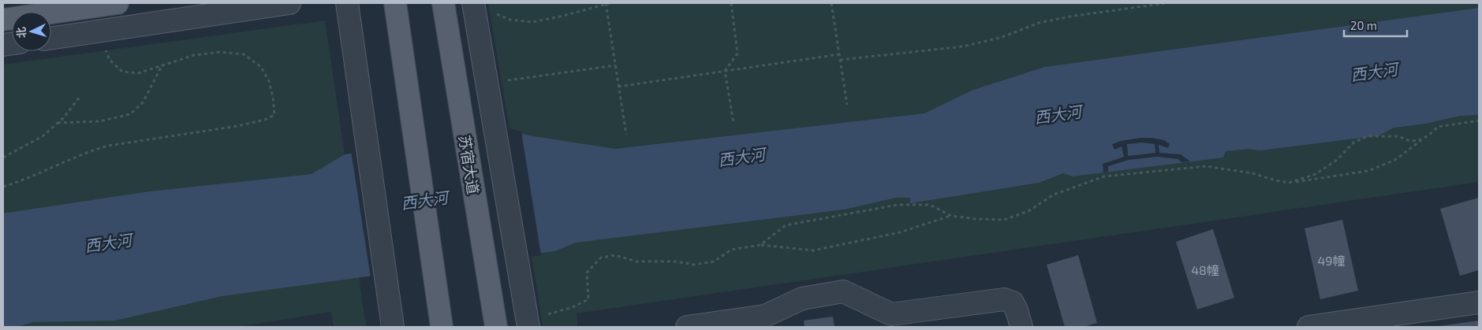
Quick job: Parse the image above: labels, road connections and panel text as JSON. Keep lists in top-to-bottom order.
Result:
{
  "streets": {
    "main road": ["苏宿大道"]
  },
  "water": ["西大河"],
  "house_numbers": ["49幢", "48幢"],
  "scale_bar": "20 m",
  "north": "left"
}
